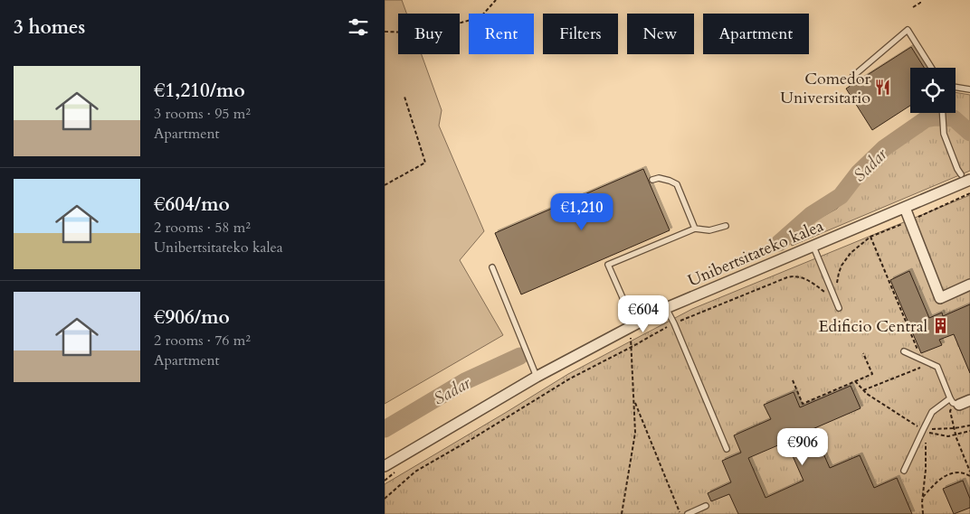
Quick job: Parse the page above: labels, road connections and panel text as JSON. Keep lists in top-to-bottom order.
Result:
{
  "streets": {
    "street": ["Unibertsitateko kalea"]
  },
  "water": ["Sadar"],
  "places": {
    "restaurant": ["Comedor Universitario"],
    "building": ["Edificio Central"]
  },
  "page": {
    "heading": "3 homes",
    "chip": [
      "Buy",
      "Rent",
      "Filters",
      "New",
      "Apartment"
    ],
    "list": [
      {
        "name": "€1,210/mo",
        "note": "3 rooms · 95 m² · Apartment"
      },
      {
        "name": "€604/mo",
        "note": "2 rooms · 58 m² · Unibertsitateko kalea"
      },
      {
        "name": "€906/mo",
        "note": "2 rooms · 76 m² · Apartment"
      }
    ],
    "price": ["€1,210", "€604", "€906"]
  }
}
